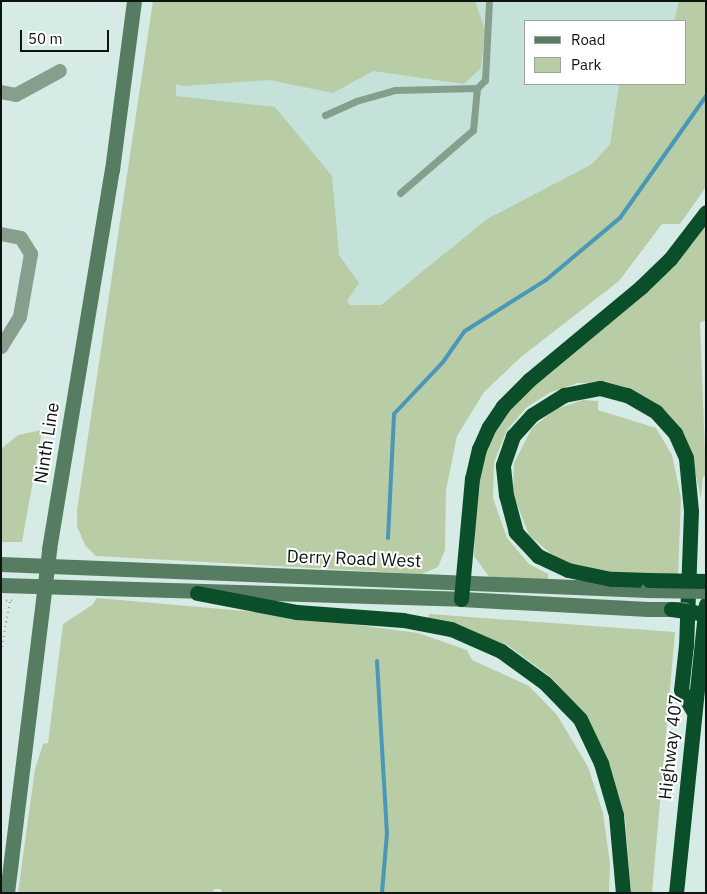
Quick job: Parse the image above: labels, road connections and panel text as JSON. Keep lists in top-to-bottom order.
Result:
{
  "streets": {
    "highway": ["Highway 407"],
    "main road": ["Ninth Line", "Derry Road West"]
  },
  "crossings": [
    ["Ninth Line", "Derry Road West"]
  ],
  "legend": ["Road", "Park"],
  "scale_bar": "50 m"
}
